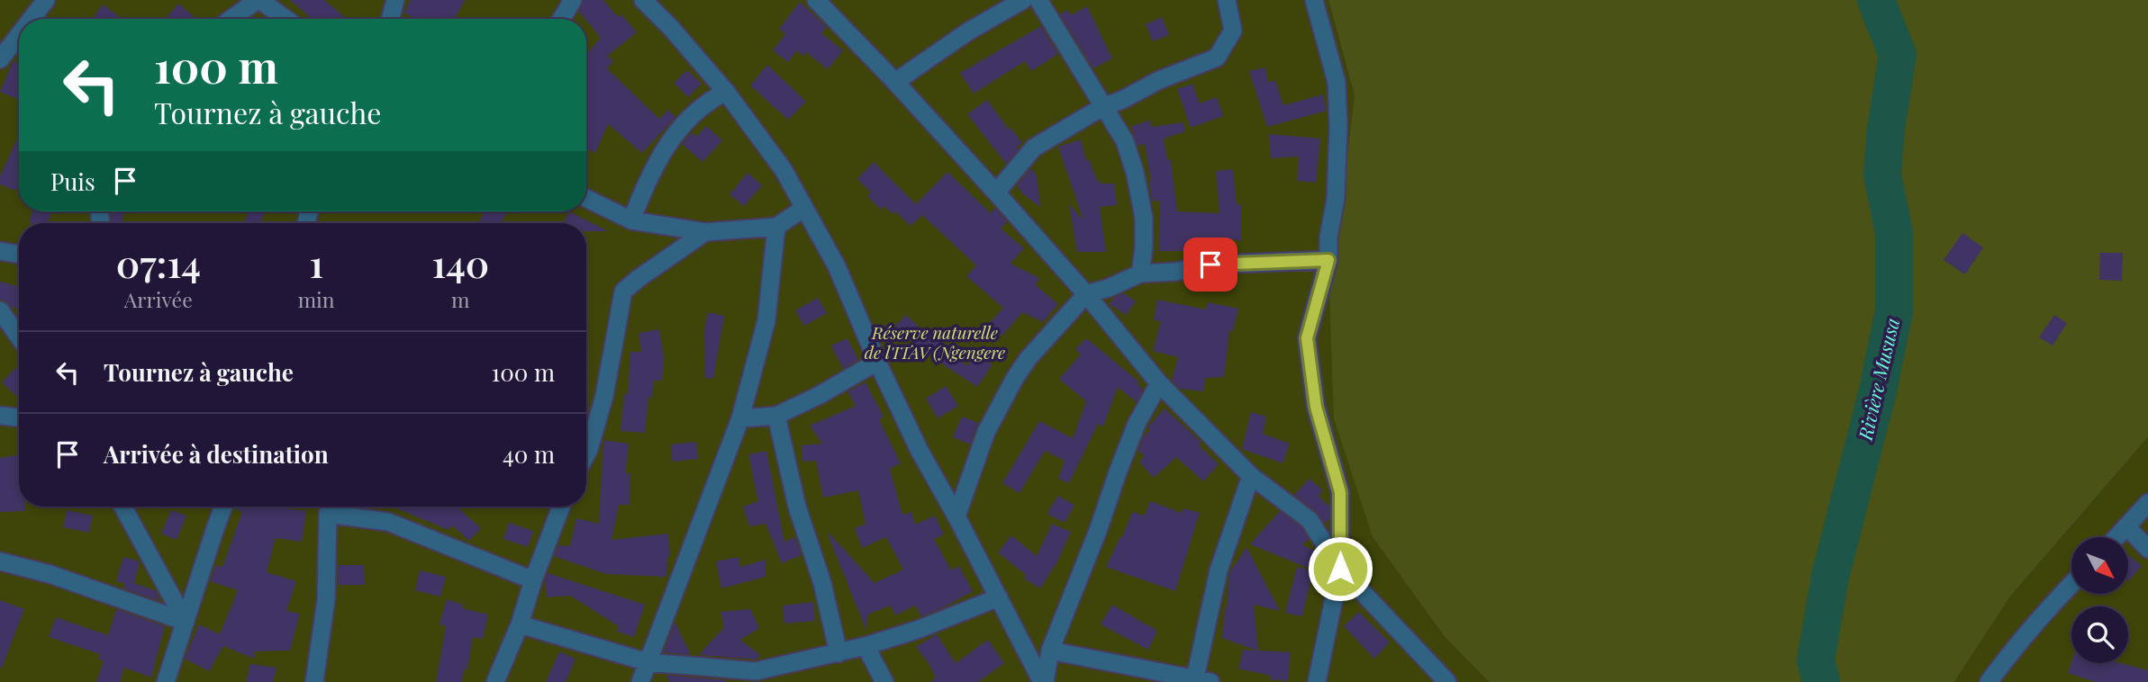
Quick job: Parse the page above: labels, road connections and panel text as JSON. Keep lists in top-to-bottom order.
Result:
{
  "water": ["Rivière Mususa"],
  "parks": ["Réserve naturelle de l'ITAV (Ngengere"],
  "north": "bottom right",
  "page": {
    "turn": ["100 m", "Tournez à gauche"],
    "then": "Puis",
    "eta": [
      "07:14",
      "Arrivée",
      "1",
      "min",
      "140",
      "m"
    ],
    "list": [
      {
        "name": "Tournez à gauche",
        "value": "100 m"
      },
      {
        "name": "Arrivée à destination",
        "value": "40 m"
      }
    ]
  }
}
